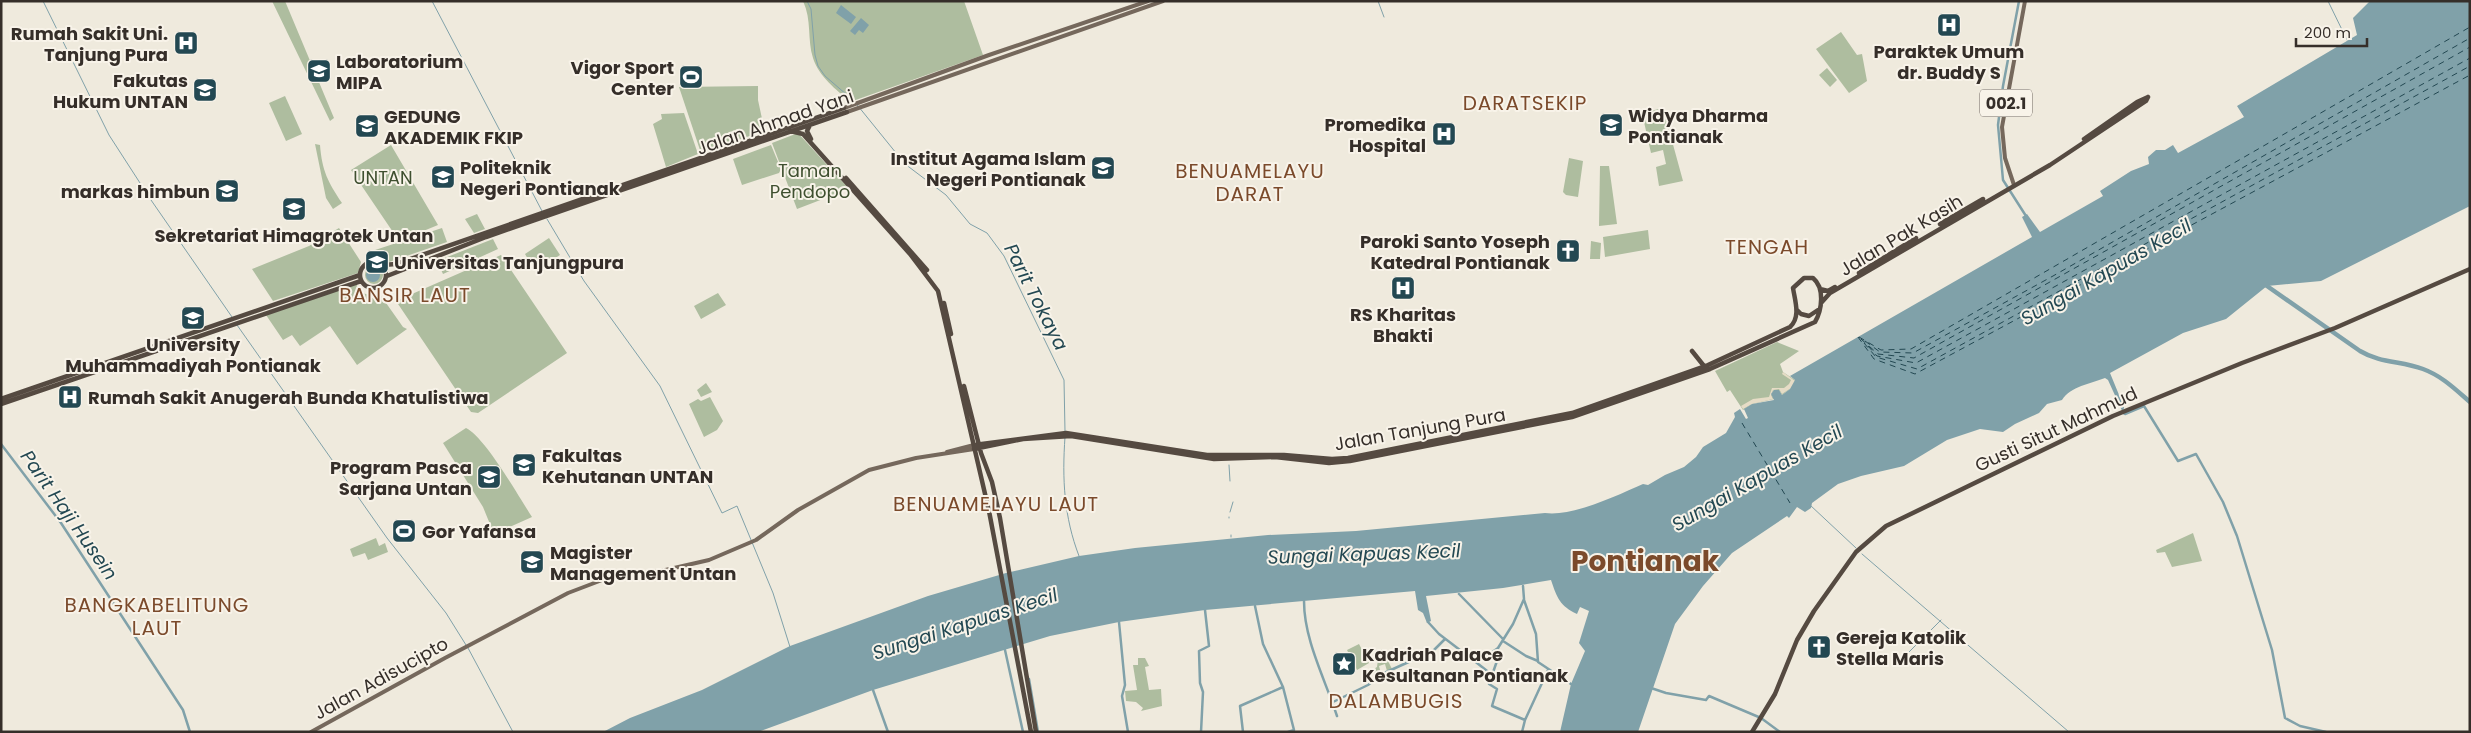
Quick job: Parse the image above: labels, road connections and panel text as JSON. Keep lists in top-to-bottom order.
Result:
{
  "streets": {
    "highway": [
      "Jalan Ahmad Yani",
      "Jalan Pak Kasih",
      "Jalan Tanjung Pura",
      "Gusti Situt Mahmud"
    ],
    "main road": ["002.1", "Jalan Adisucipto"]
  },
  "crossings": [
    ["002.1", "Jalan Pak Kasih"],
    ["Jalan Pak Kasih", "Jalan Tanjung Pura"],
    ["Jalan Tanjung Pura", "Jalan Adisucipto"]
  ],
  "districts": [
    "DARATSEKIP",
    "BENUAMELAYU DARAT",
    "TENGAH",
    "BANSIR LAUT",
    "BENUAMELAYU LAUT",
    "Pontianak",
    "BANGKABELITUNG LAUT",
    "DALAMBUGIS"
  ],
  "water": ["Sungai Kapuas Kecil", "Parit Tokaya", "Parit Haji Husein"],
  "parks": ["Taman Pendopo", "UNTAN"],
  "places": {
    "hospital": [
      "Paraktek Umum dr. Buddy S",
      "Rumah Sakit Uni. Tanjung Pura",
      "Promedika Hospital",
      "RS Kharitas Bhakti",
      "Rumah Sakit Anugerah Bunda Khatulistiwa"
    ],
    "school or university": [
      "Laboratorium MIPA",
      "Fakutas Hukum UNTAN",
      "Widya Dharma Pontianak",
      "GEDUNG AKADEMIK FKIP",
      "Institut Agama Islam Negeri Pontianak",
      "Politeknik Negeri Pontianak",
      "markas himbun",
      "Sekretariat Himagrotek Untan",
      "Universitas Tanjungpura",
      "University Muhammadiyah Pontianak",
      "Fakultas Kehutanan UNTAN",
      "Program Pasca Sarjana Untan",
      "Magister Management Untan"
    ],
    "sports": ["Vigor Sport Center", "Gor Yafansa"],
    "church": ["Paroki Santo Yoseph Katedral Pontianak", "Gereja Katolik Stella Maris"],
    "place": ["Kadriah Palace Kesultanan Pontianak"]
  },
  "scale_bar": "200 m"
}
